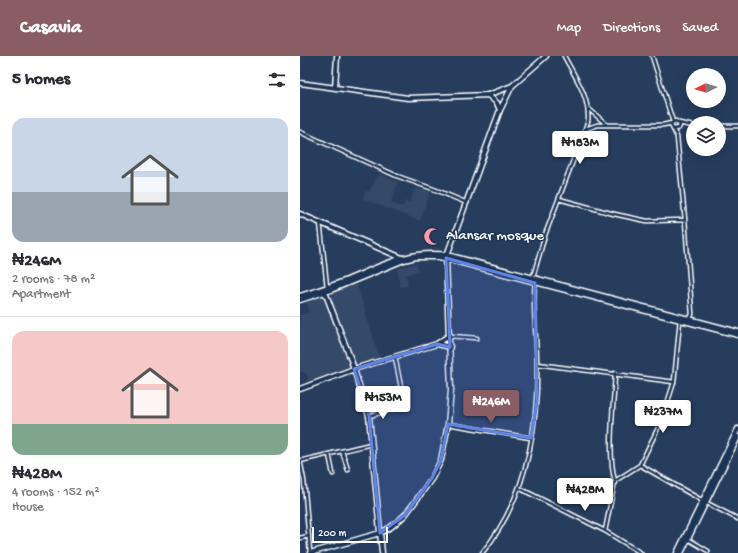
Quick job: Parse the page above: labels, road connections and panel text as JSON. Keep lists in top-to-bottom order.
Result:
{
  "places": {
    "mosque": ["Alansar mosque"]
  },
  "scale_bar": "200 m",
  "north": "left",
  "page": {
    "header": "Casavia",
    "nav": ["Map", "Directions", "Saved"],
    "heading": "5 homes",
    "list": [
      {
        "name": "₦246M",
        "note": "2 rooms · 78 m² · Apartment"
      },
      {
        "name": "₦428M",
        "note": "4 rooms · 152 m² · House"
      }
    ],
    "price": [
      "₦183M",
      "₦153M",
      "₦246M",
      "₦237M",
      "₦428M"
    ],
    "scale": "200 m"
  }
}
